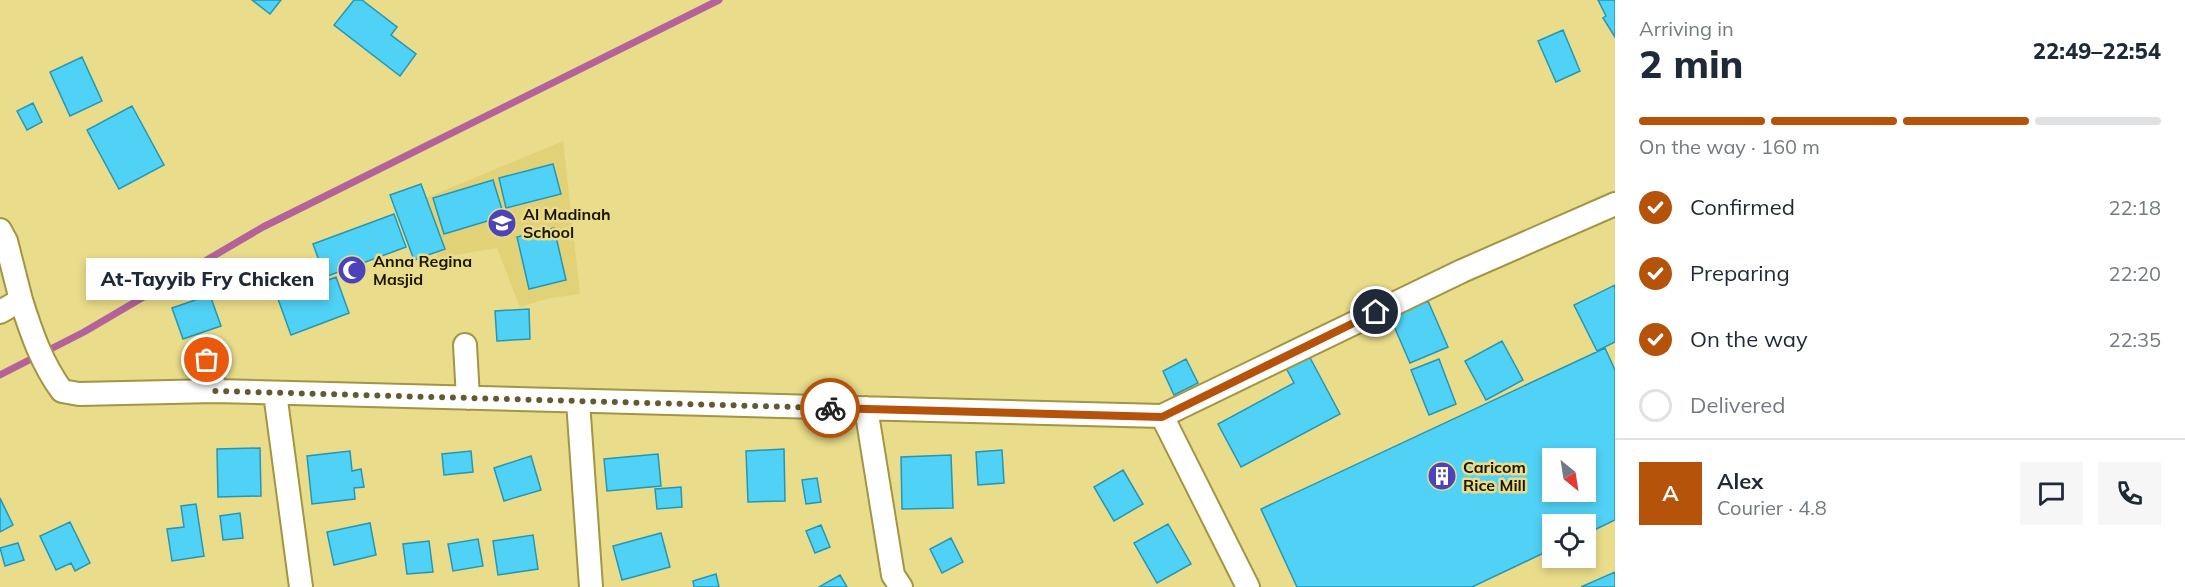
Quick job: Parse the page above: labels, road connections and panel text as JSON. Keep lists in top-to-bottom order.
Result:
{
  "places": {
    "school or university": ["Al Madinah School"],
    "mosque": ["Anna Regina Masjid"],
    "other": ["At-Tayyib Fry Chicken"],
    "building": ["Caricom Rice Mill"]
  },
  "north": "bottom right",
  "page": {
    "heading": ["2 min", "Arriving in", "22:49–22:54"],
    "panel": ["Alex", "Courier · 4.8"],
    "bar": "On the way · 160 m",
    "list": [
      ["Confirmed", "22:18"],
      ["Preparing", "22:20"],
      ["On the way", "22:35"],
      "Delivered"
    ],
    "bubble": "At-Tayyib Fry Chicken",
    "round": "A"
  }
}
